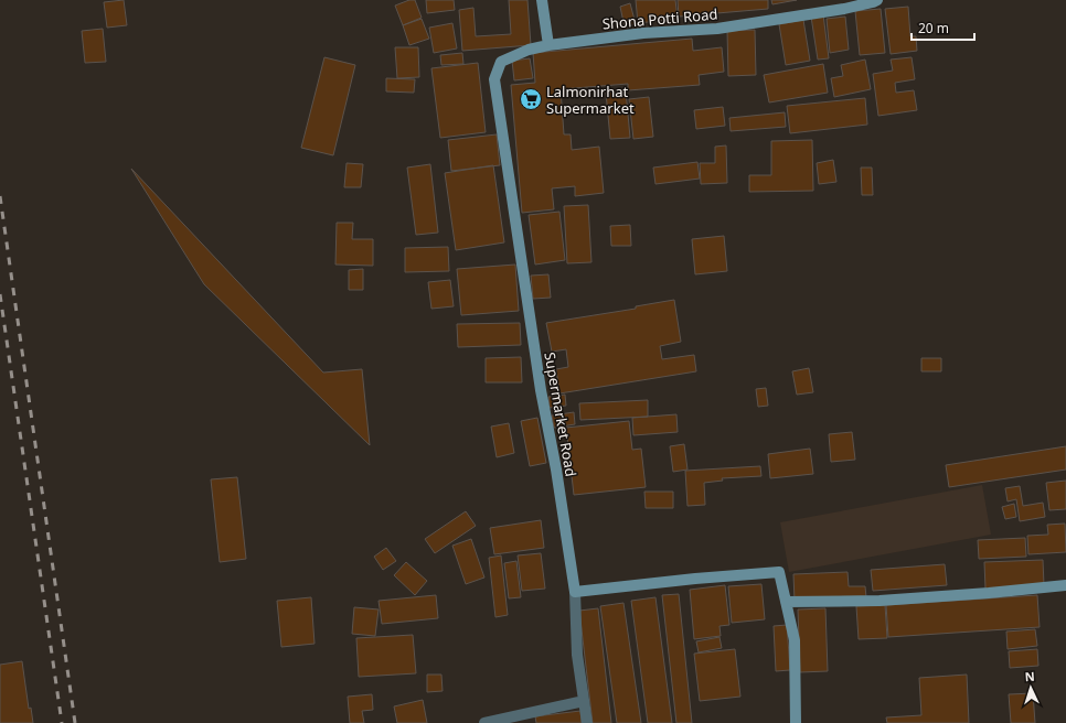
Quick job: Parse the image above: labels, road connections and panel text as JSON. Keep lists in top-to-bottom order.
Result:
{
  "streets": {
    "main road": ["Shona Potti Road", "Supermarket Road"]
  },
  "crossings": [
    ["Shona Potti Road", "Supermarket Road"]
  ],
  "places": {
    "supermarket": ["Lalmonirhat Supermarket"]
  },
  "scale_bar": "20 m",
  "north": "top"
}
